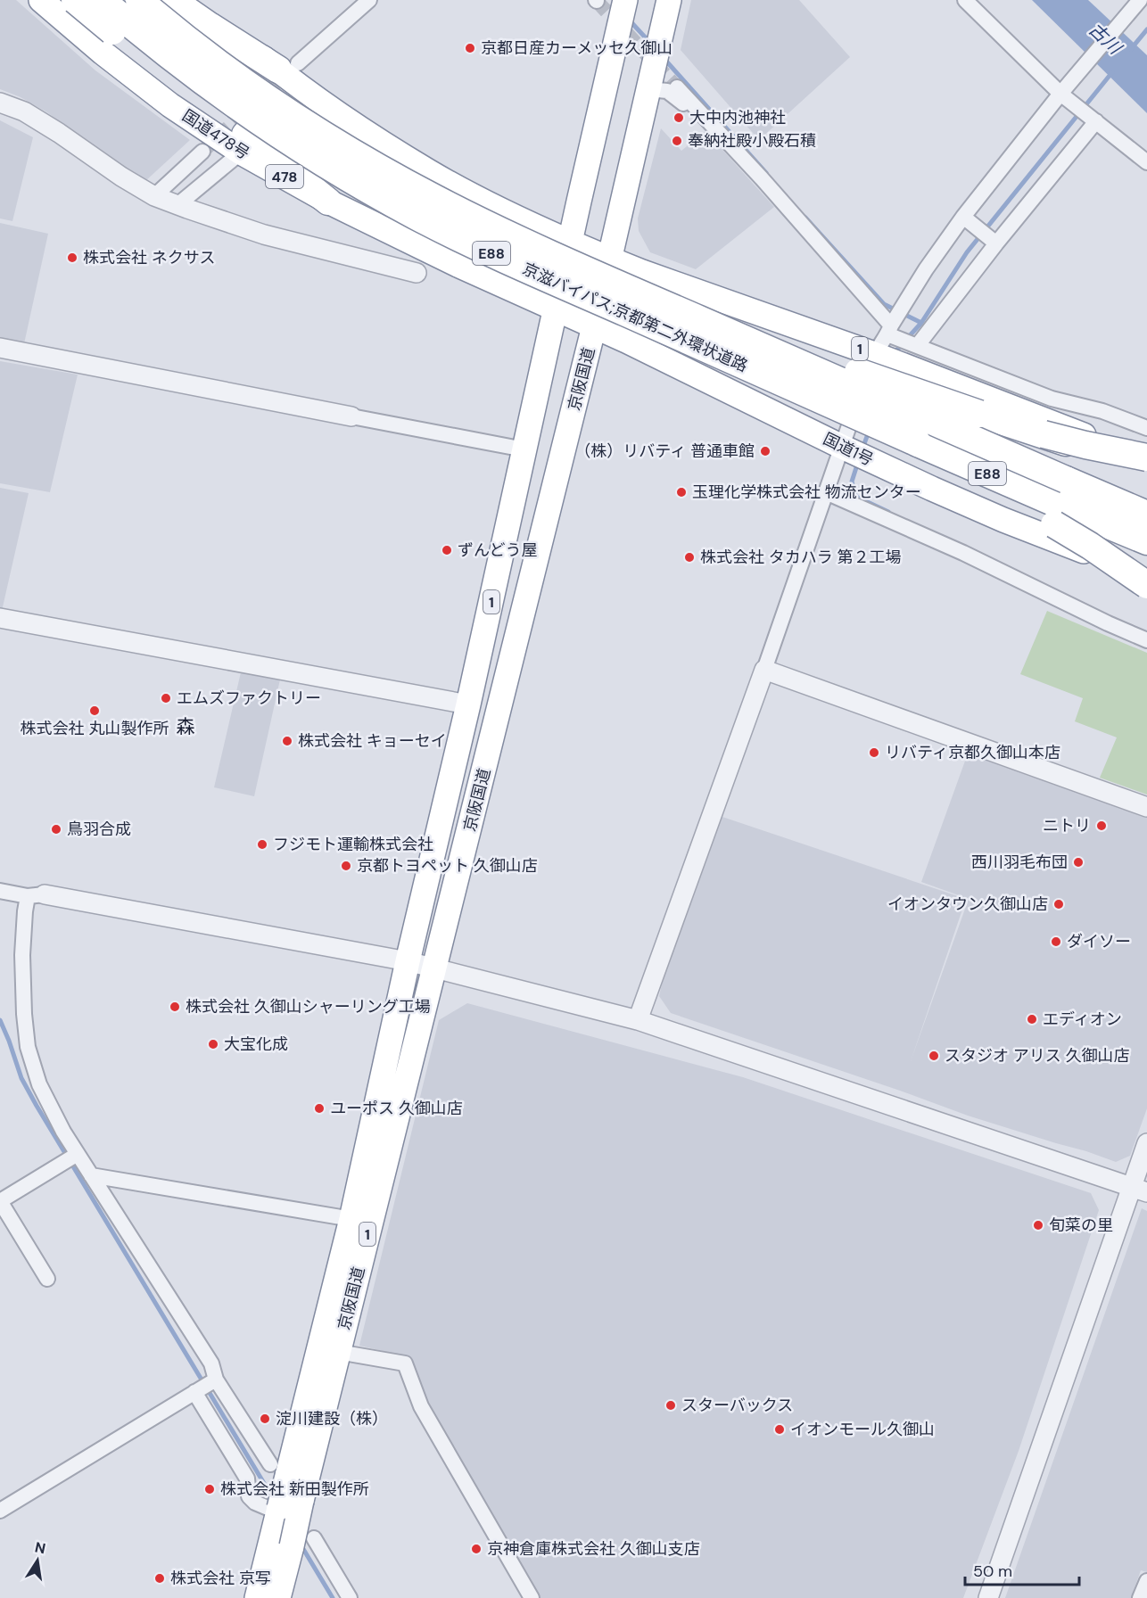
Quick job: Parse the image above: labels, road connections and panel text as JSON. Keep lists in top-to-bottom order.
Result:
{
  "streets": {
    "highway": [
      "国道478号",
      "E88",
      "京滋バイパス;京都第二外環状道路",
      "1",
      "京阪国道",
      "国道1号"
    ]
  },
  "crossings": [
    ["京滋バイパス;京都第二外環状道路", "1"],
    ["京滋バイパス;京都第二外環状道路", "京阪国道"],
    ["1", "京阪国道"],
    ["京阪国道", "国道1号"]
  ],
  "districts": ["森"],
  "water": ["古川"],
  "places": [
    "京都日産カーメッセ久御山",
    "大中内池神社",
    "奉納社殿小殿石積",
    "株式会社 ネクサス",
    "（株）リバティ 普通車館",
    "玉理化学株式会社 物流センター",
    "ずんどう屋",
    "株式会社 タカハラ 第２工場",
    "エムズファクトリー",
    "株式会社 丸山製作所",
    "株式会社 キョーセイ",
    "リバティ京都久御山本店",
    "ニトリ",
    "鳥羽合成",
    "フジモト運輸株式会社",
    "西川羽毛布団",
    "京都トヨペット 久御山店",
    "イオンタウン久御山店",
    "ダイソー",
    "株式会社 久御山シャーリング工場",
    "エディオン",
    "大宝化成",
    "スタジオ アリス 久御山店",
    "ユーポス 久御山店",
    "旬菜の里",
    "スターバックス",
    "淀川建設（株）",
    "イオンモール久御山",
    "株式会社 新田製作所",
    "京神倉庫株式会社 久御山支店",
    "株式会社 京写"
  ],
  "scale_bar": "50 m",
  "north": "top"
}
